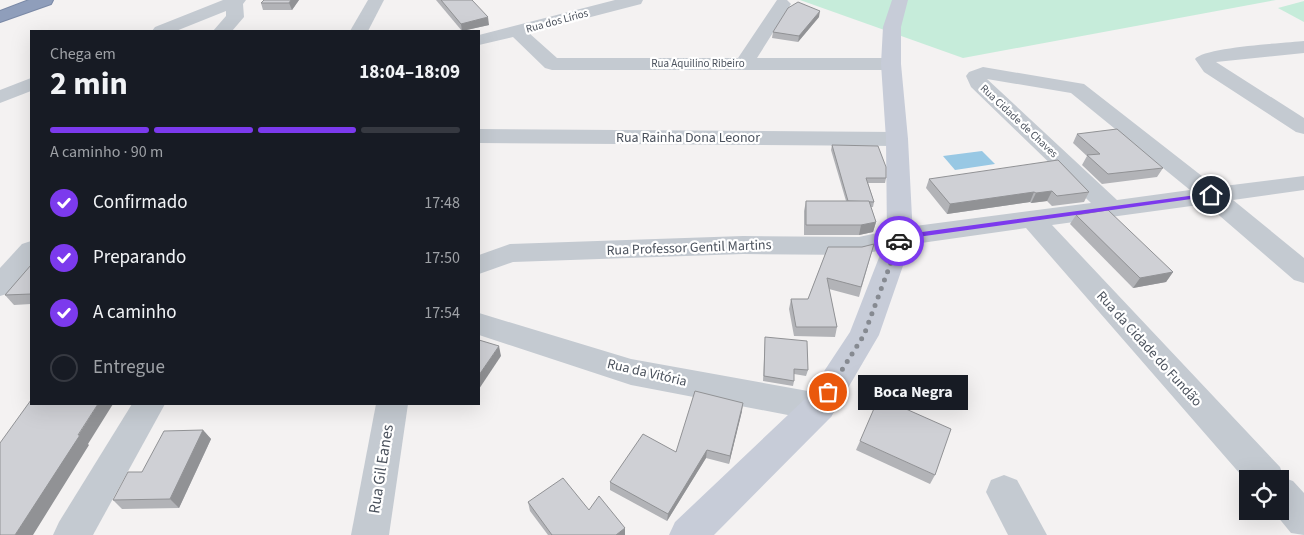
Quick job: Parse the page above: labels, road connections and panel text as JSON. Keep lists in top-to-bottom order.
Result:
{
  "streets": {
    "street": [
      "Rua dos Lírios",
      "Rua Aquilino Ribeiro",
      "Rua Cidade de Chaves",
      "Rua Rainha Dona Leonor",
      "Rua Professor Gentil Martins",
      "Rua da Cidade do Fundão",
      "Rua da Vitória",
      "Rua Gil Eanes"
    ]
  },
  "crossings": [
    ["Rua dos Lírios", "Rua Aquilino Ribeiro"],
    ["Rua Cidade de Chaves", "Rua Professor Gentil Martins"],
    ["Rua Professor Gentil Martins", "Rua da Cidade do Fundão"]
  ],
  "places": ["Boca Negra"],
  "page": {
    "heading": ["2 min", "Chega em", "18:04–18:09"],
    "bar": "A caminho · 90 m",
    "list": [
      ["Confirmado", "17:48"],
      ["Preparando", "17:50"],
      ["A caminho", "17:54"],
      "Entregue"
    ],
    "bubble": "Boca Negra"
  }
}
